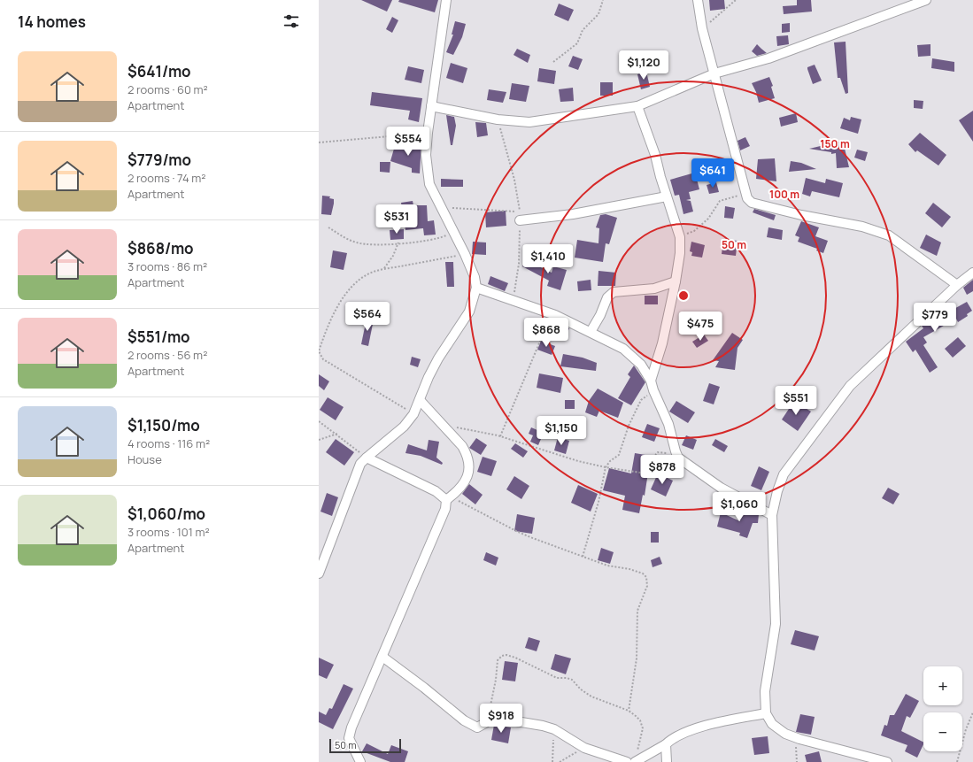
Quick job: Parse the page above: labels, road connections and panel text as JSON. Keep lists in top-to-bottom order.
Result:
{
  "scale_bar": "50 m",
  "page": {
    "heading": "14 homes",
    "list": [
      {
        "name": "$641/mo",
        "note": "2 rooms · 60 m² · Apartment"
      },
      {
        "name": "$779/mo",
        "note": "2 rooms · 74 m² · Apartment"
      },
      {
        "name": "$868/mo",
        "note": "3 rooms · 86 m² · Apartment"
      },
      {
        "name": "$551/mo",
        "note": "2 rooms · 56 m² · Apartment"
      },
      {
        "name": "$1,150/mo",
        "note": "4 rooms · 116 m² · House"
      },
      {
        "name": "$1,060/mo",
        "note": "3 rooms · 101 m² · Apartment"
      }
    ],
    "price": [
      "$1,120",
      "$554",
      "$641",
      "$531",
      "$1,410",
      "$564",
      "$779",
      "$475",
      "$868",
      "$551",
      "$1,150",
      "$878",
      "$1,060",
      "$918"
    ],
    "map_buttons": ["+", "−"],
    "scale": "50 m"
  },
  "rings": ["150 m", "100 m", "50 m"]
}
